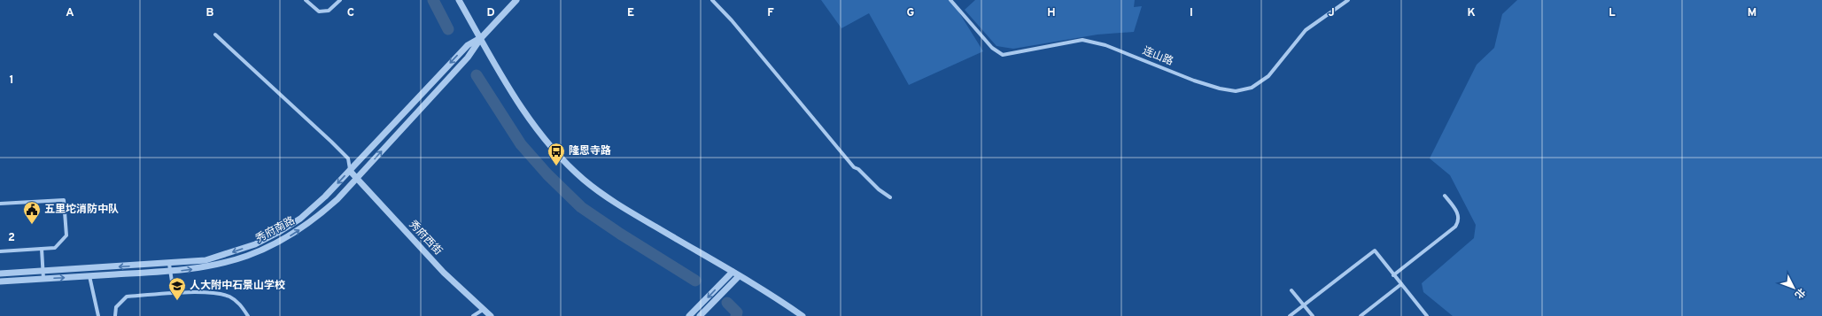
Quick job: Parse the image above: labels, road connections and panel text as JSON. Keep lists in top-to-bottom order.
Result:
{
  "streets": {
    "street": ["连山路", "秀府南路", "秀府西街"]
  },
  "crossings": [
    ["秀府南路", "秀府西街"]
  ],
  "places": {
    "bus stop": ["隆恩寺路"],
    "public building": ["五里坨消防中队"],
    "school or university": ["人大附中石景山学校"]
  },
  "north": "bottom right",
  "grid": {
    "columns": [
      "A",
      "B",
      "C",
      "D",
      "E",
      "F",
      "G",
      "H",
      "I",
      "J",
      "K",
      "L",
      "M"
    ],
    "rows": ["1", "2"]
  }
}
